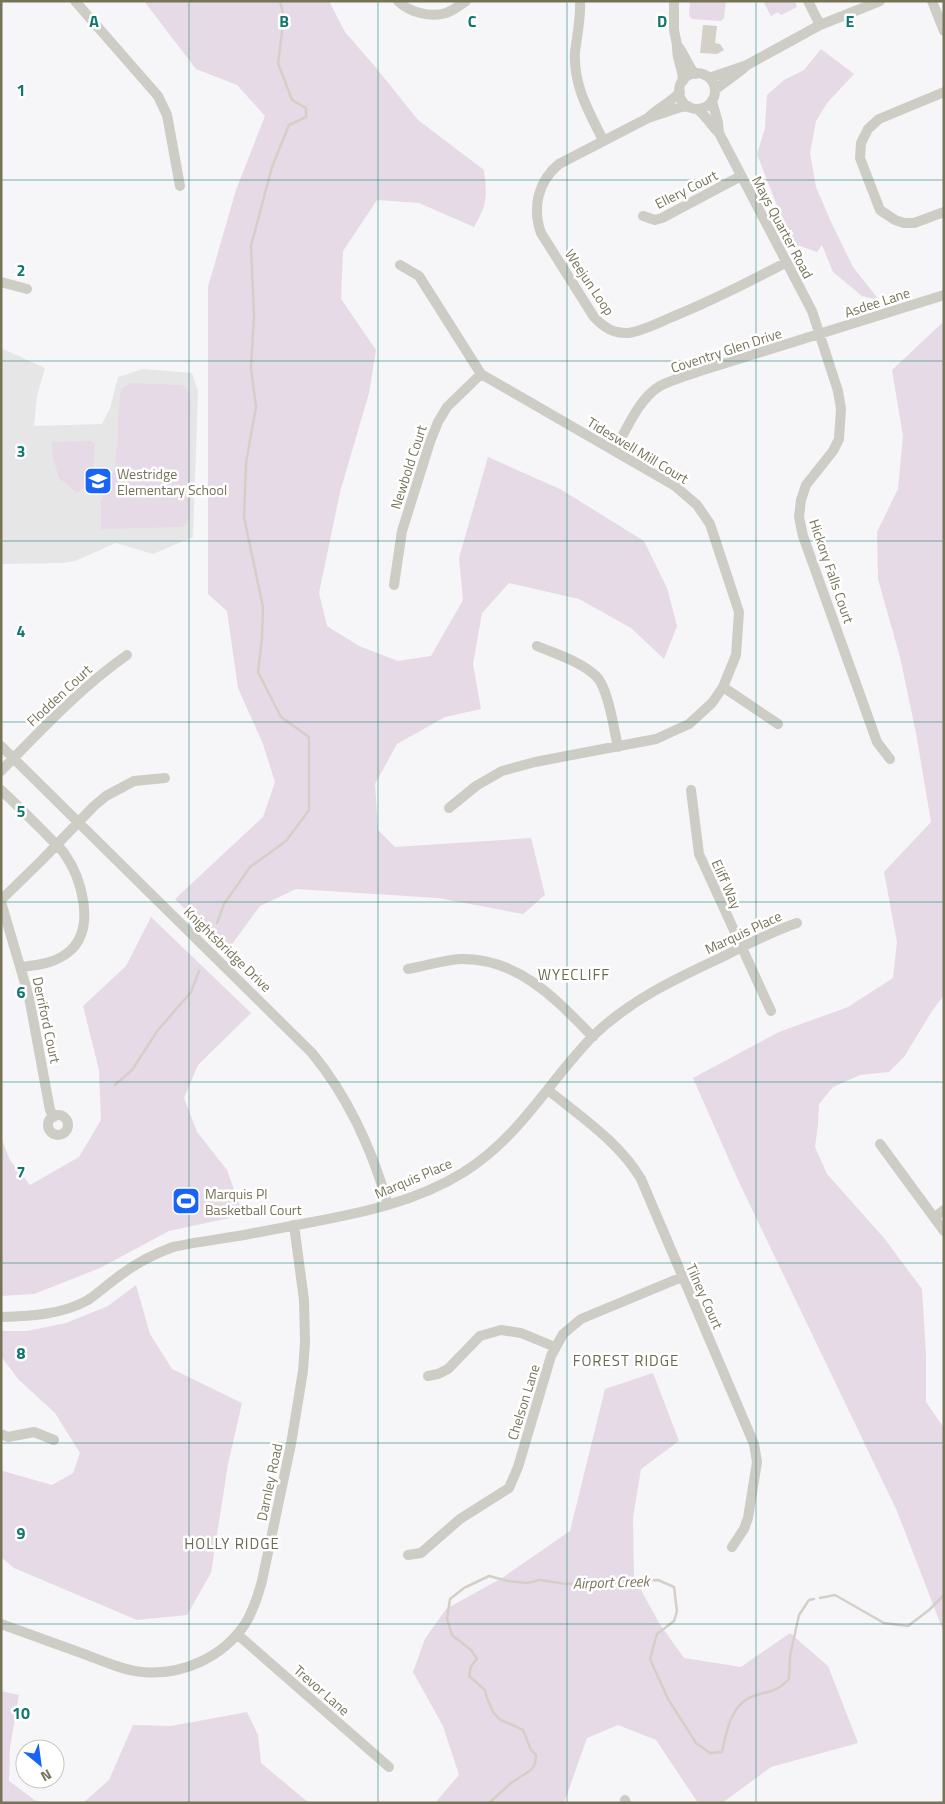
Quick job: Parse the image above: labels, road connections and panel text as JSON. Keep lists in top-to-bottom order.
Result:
{
  "streets": {
    "street": [
      "Ellery Court",
      "Mays Quarter Road",
      "Weejun Loop",
      "Asdee Lane",
      "Coventry Glen Drive",
      "Tideswell Mill Court",
      "Newbold Court",
      "Hickory Falls Court",
      "Flodden Court",
      "Eliff Way",
      "Marquis Place",
      "Knightsbridge Drive",
      "Derriford Court",
      "Tilney Court",
      "Chelson Lane",
      "Darnley Road",
      "Trevor Lane"
    ]
  },
  "crossings": [
    ["Ellery Court", "Mays Quarter Road"],
    ["Mays Quarter Road", "Weejun Loop"],
    ["Mays Quarter Road", "Asdee Lane"],
    ["Mays Quarter Road", "Coventry Glen Drive"],
    ["Mays Quarter Road", "Hickory Falls Court"],
    ["Asdee Lane", "Coventry Glen Drive"],
    ["Asdee Lane", "Hickory Falls Court"],
    ["Coventry Glen Drive", "Tideswell Mill Court"],
    ["Coventry Glen Drive", "Hickory Falls Court"],
    ["Tideswell Mill Court", "Newbold Court"],
    ["Flodden Court", "Knightsbridge Drive"],
    ["Eliff Way", "Marquis Place"],
    ["Marquis Place", "Knightsbridge Drive"],
    ["Marquis Place", "Tilney Court"],
    ["Marquis Place", "Darnley Road"],
    ["Tilney Court", "Chelson Lane"],
    ["Darnley Road", "Trevor Lane"]
  ],
  "districts": ["WYECLIFF", "FOREST RIDGE", "HOLLY RIDGE"],
  "water": ["Airport Creek"],
  "places": {
    "school or university": ["Westridge Elementary School"],
    "sports": ["Marquis Pl Basketball Court"]
  },
  "north": "bottom right",
  "grid": {
    "columns": [
      "A",
      "B",
      "C",
      "D",
      "E"
    ],
    "rows": [
      "1",
      "2",
      "3",
      "4",
      "5",
      "6",
      "7",
      "8",
      "9",
      "10"
    ]
  }
}
